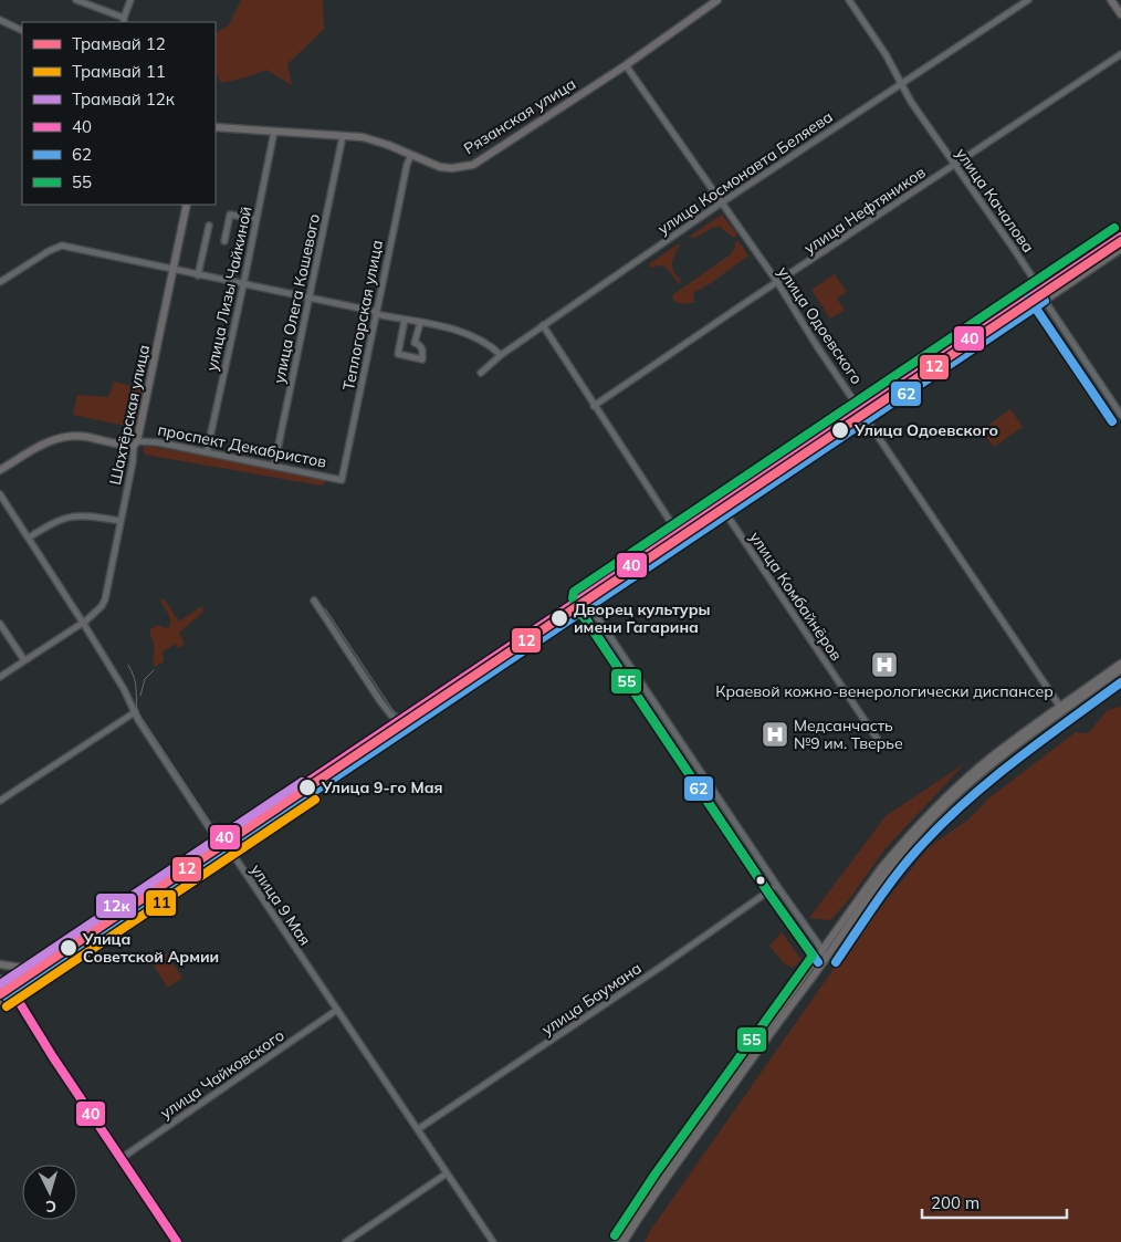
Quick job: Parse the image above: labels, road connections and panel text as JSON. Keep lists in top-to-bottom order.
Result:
{
  "streets": {
    "main road": ["Рязанская улица", "Шахтёрская улица", "проспект Декабристов"],
    "street": [
      "улица Космонавта Беляева",
      "улица Качалова",
      "улица Нефтяников",
      "улица Лизы Чайкиной",
      "улица Олега Кошевого",
      "Теплогорская улица",
      "улица Одоевского",
      "улица Комбайнёров",
      "улица 9 Мая",
      "улица Баумана",
      "улица Чайковского"
    ]
  },
  "crossings": [
    ["Рязанская улица", "улица Лизы Чайкиной"],
    ["Рязанская улица", "улица Олега Кошевого"],
    ["Рязанская улица", "Теплогорская улица"],
    ["Рязанская улица", "улица Одоевского"],
    ["улица Космонавта Беляева", "улица Качалова"],
    ["улица Космонавта Беляева", "улица Одоевского"],
    ["улица Качалова", "улица Нефтяников"],
    ["улица Нефтяников", "улица Одоевского"],
    ["улица Лизы Чайкиной", "проспект Декабристов"],
    ["улица Олега Кошевого", "проспект Декабристов"],
    ["Теплогорская улица", "проспект Декабристов"],
    ["Шахтёрская улица", "проспект Декабристов"],
    ["Шахтёрская улица", "улица 9 Мая"],
    ["улица 9 Мая", "улица Баумана"],
    ["улица 9 Мая", "улица Чайковского"]
  ],
  "places": {
    "other": [
      "Улица Одоевского",
      "Дворец культуры имени Гагарина",
      "Улица 9-го Мая",
      "Улица Советской Армии"
    ],
    "hospital": ["Краевой кожно-венерологически диспансер", "Медсанчасть №9 им. Тверье"]
  },
  "lines": [
    "transit line 55",
    "transit line 40",
    "tram line 12",
    "transit line 62",
    "tram line 12к",
    "tram line 11"
  ],
  "legend": [
    "Трамвай 12",
    "Трамвай 11",
    "Трамвай 12к",
    "40",
    "62",
    "55"
  ],
  "scale_bar": "200 m",
  "north": "bottom"
}
